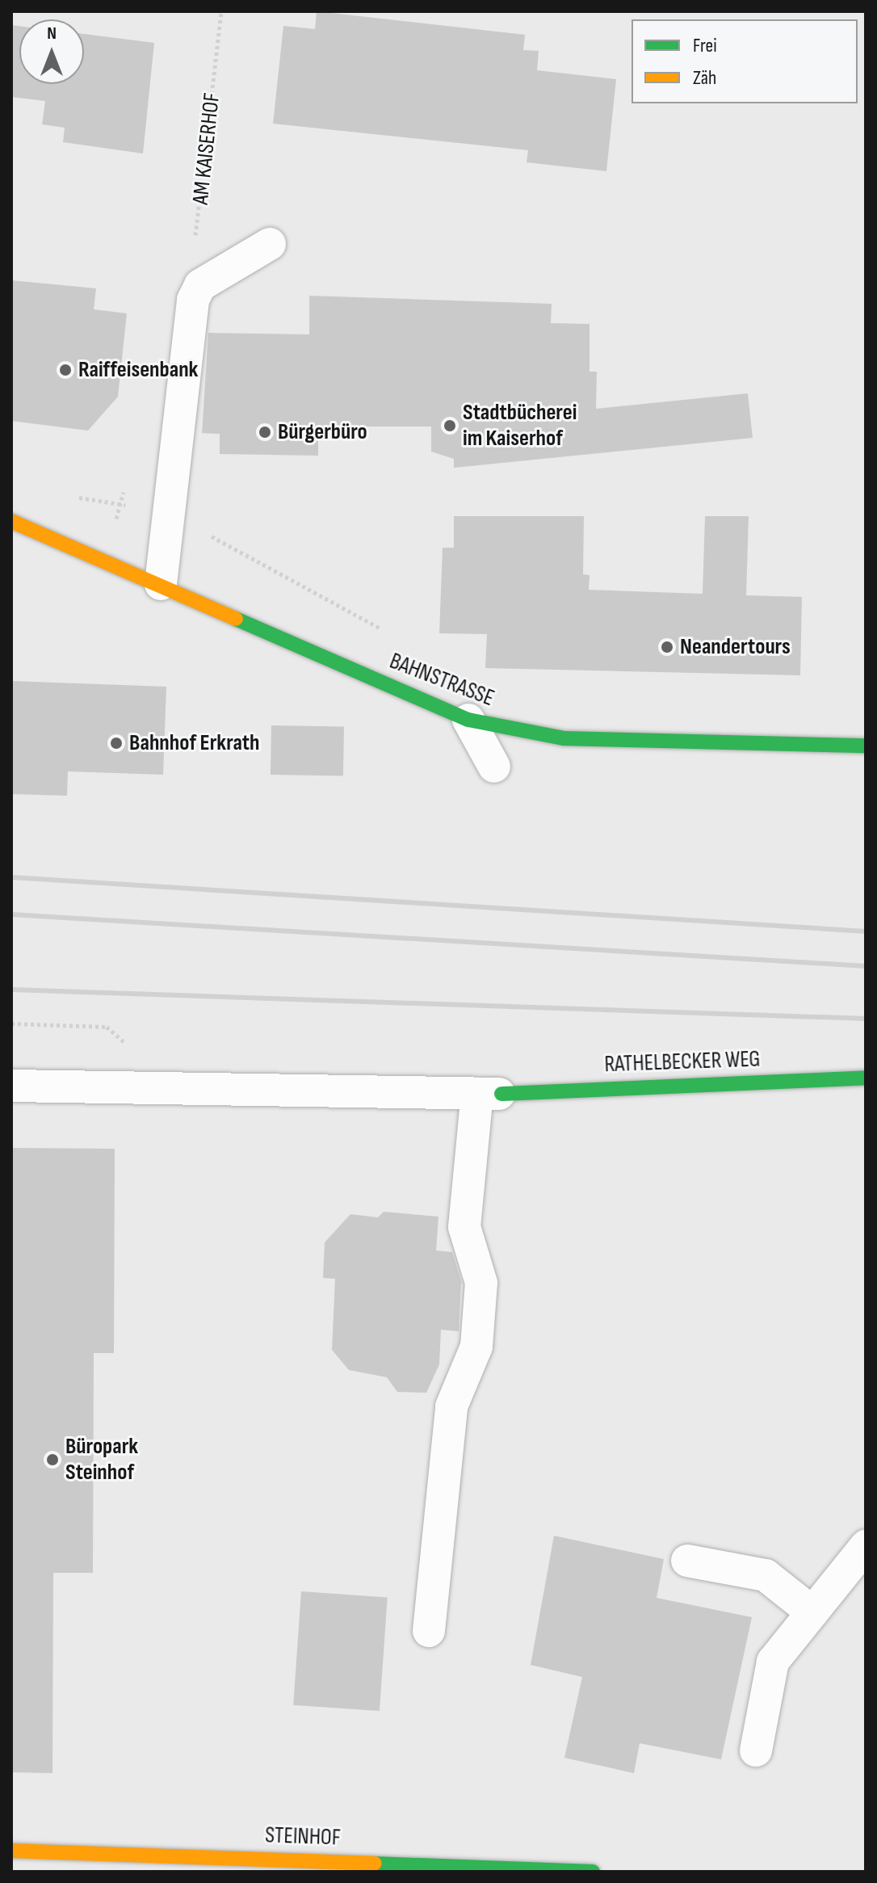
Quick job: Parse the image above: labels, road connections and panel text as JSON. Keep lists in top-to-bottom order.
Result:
{
  "streets": {
    "street": ["BAHNSTRASSE", "RATHELBECKER WEG", "STEINHOF"],
    "path": ["AM KAISERHOF"]
  },
  "places": [
    "Raiffeisenbank",
    "Stadtbücherei im Kaiserhof",
    "Bürgerbüro",
    "Neandertours",
    "Bahnhof Erkrath",
    "Büropark Steinhof"
  ],
  "legend": ["Frei", "Zäh"],
  "north": "top"
}
